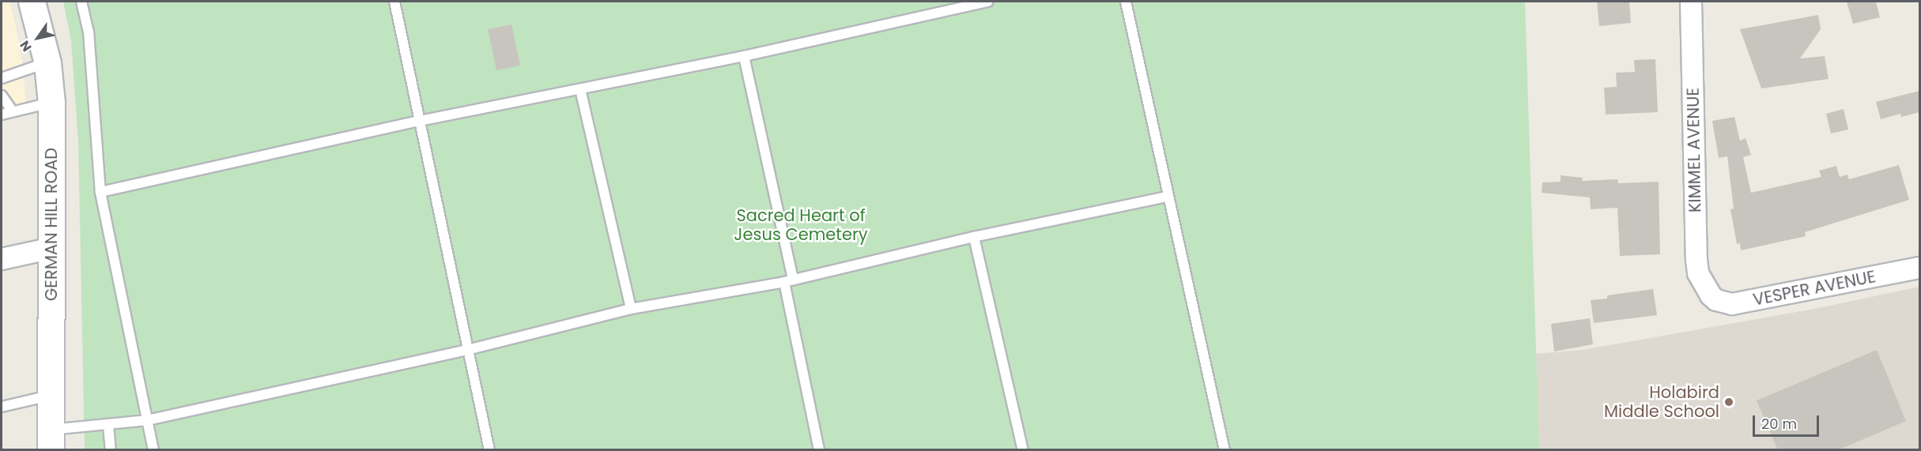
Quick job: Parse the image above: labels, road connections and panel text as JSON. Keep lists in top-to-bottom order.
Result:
{
  "streets": {
    "street": ["KIMMEL AVENUE", "GERMAN HILL ROAD", "VESPER AVENUE"]
  },
  "crossings": [
    ["KIMMEL AVENUE", "VESPER AVENUE"]
  ],
  "parks": ["Sacred Heart of Jesus Cemetery"],
  "places": ["Holabird Middle School"],
  "scale_bar": "20 m",
  "north": "bottom left"
}
